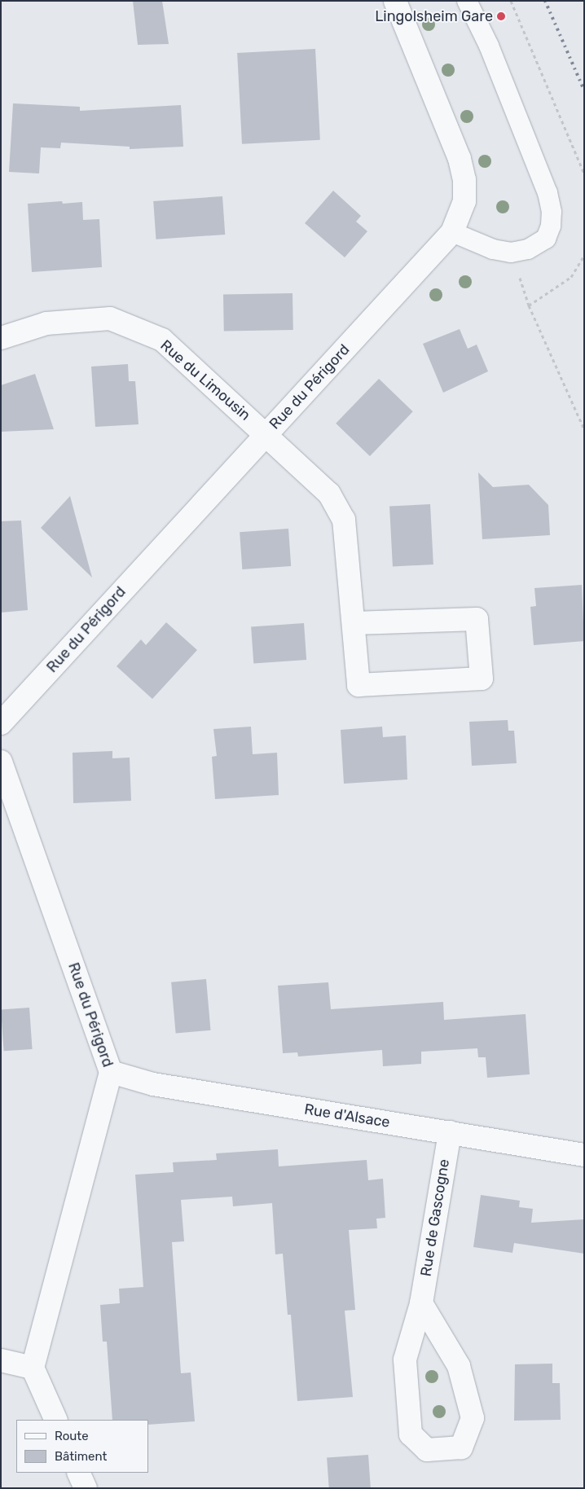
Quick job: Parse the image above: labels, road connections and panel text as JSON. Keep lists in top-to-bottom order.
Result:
{
  "streets": {
    "street": [
      "Rue du Limousin",
      "Rue du Périgord",
      "Rue d'Alsace",
      "Rue de Gascogne"
    ]
  },
  "crossings": [
    ["Rue du Limousin", "Rue du Périgord"],
    ["Rue du Périgord", "Rue d'Alsace"],
    ["Rue d'Alsace", "Rue de Gascogne"]
  ],
  "places": ["Lingolsheim Gare"],
  "legend": ["Route", "Bâtiment"]
}
